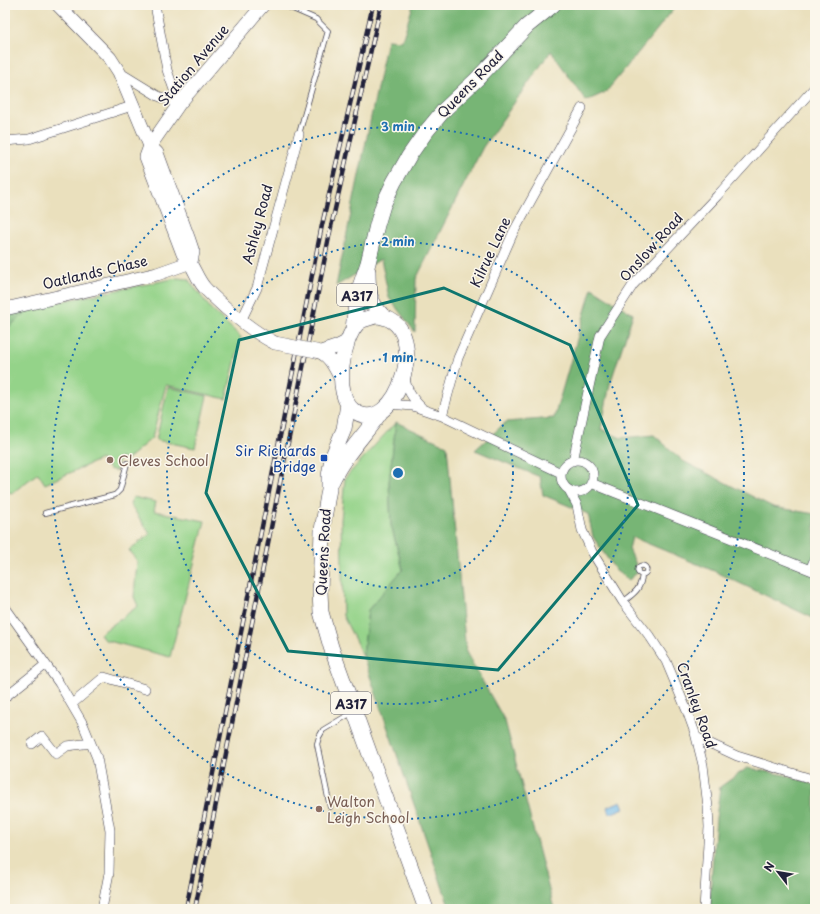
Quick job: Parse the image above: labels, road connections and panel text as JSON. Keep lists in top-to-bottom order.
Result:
{
  "streets": {
    "main road": [
      "Station Avenue",
      "Queens Road",
      "Oatlands Chase",
      "A317"
    ],
    "street": [
      "Ashley Road",
      "Onslow Road",
      "Kilrue Lane",
      "Cranley Road"
    ]
  },
  "crossings": [
    ["Onslow Road", "Cranley Road"]
  ],
  "places": {
    "transit": ["Sir Richards Bridge"],
    "other": ["Cleves School", "Walton Leigh School"]
  },
  "north": "top left",
  "rings": ["3 min", "2 min", "1 min"]
}
